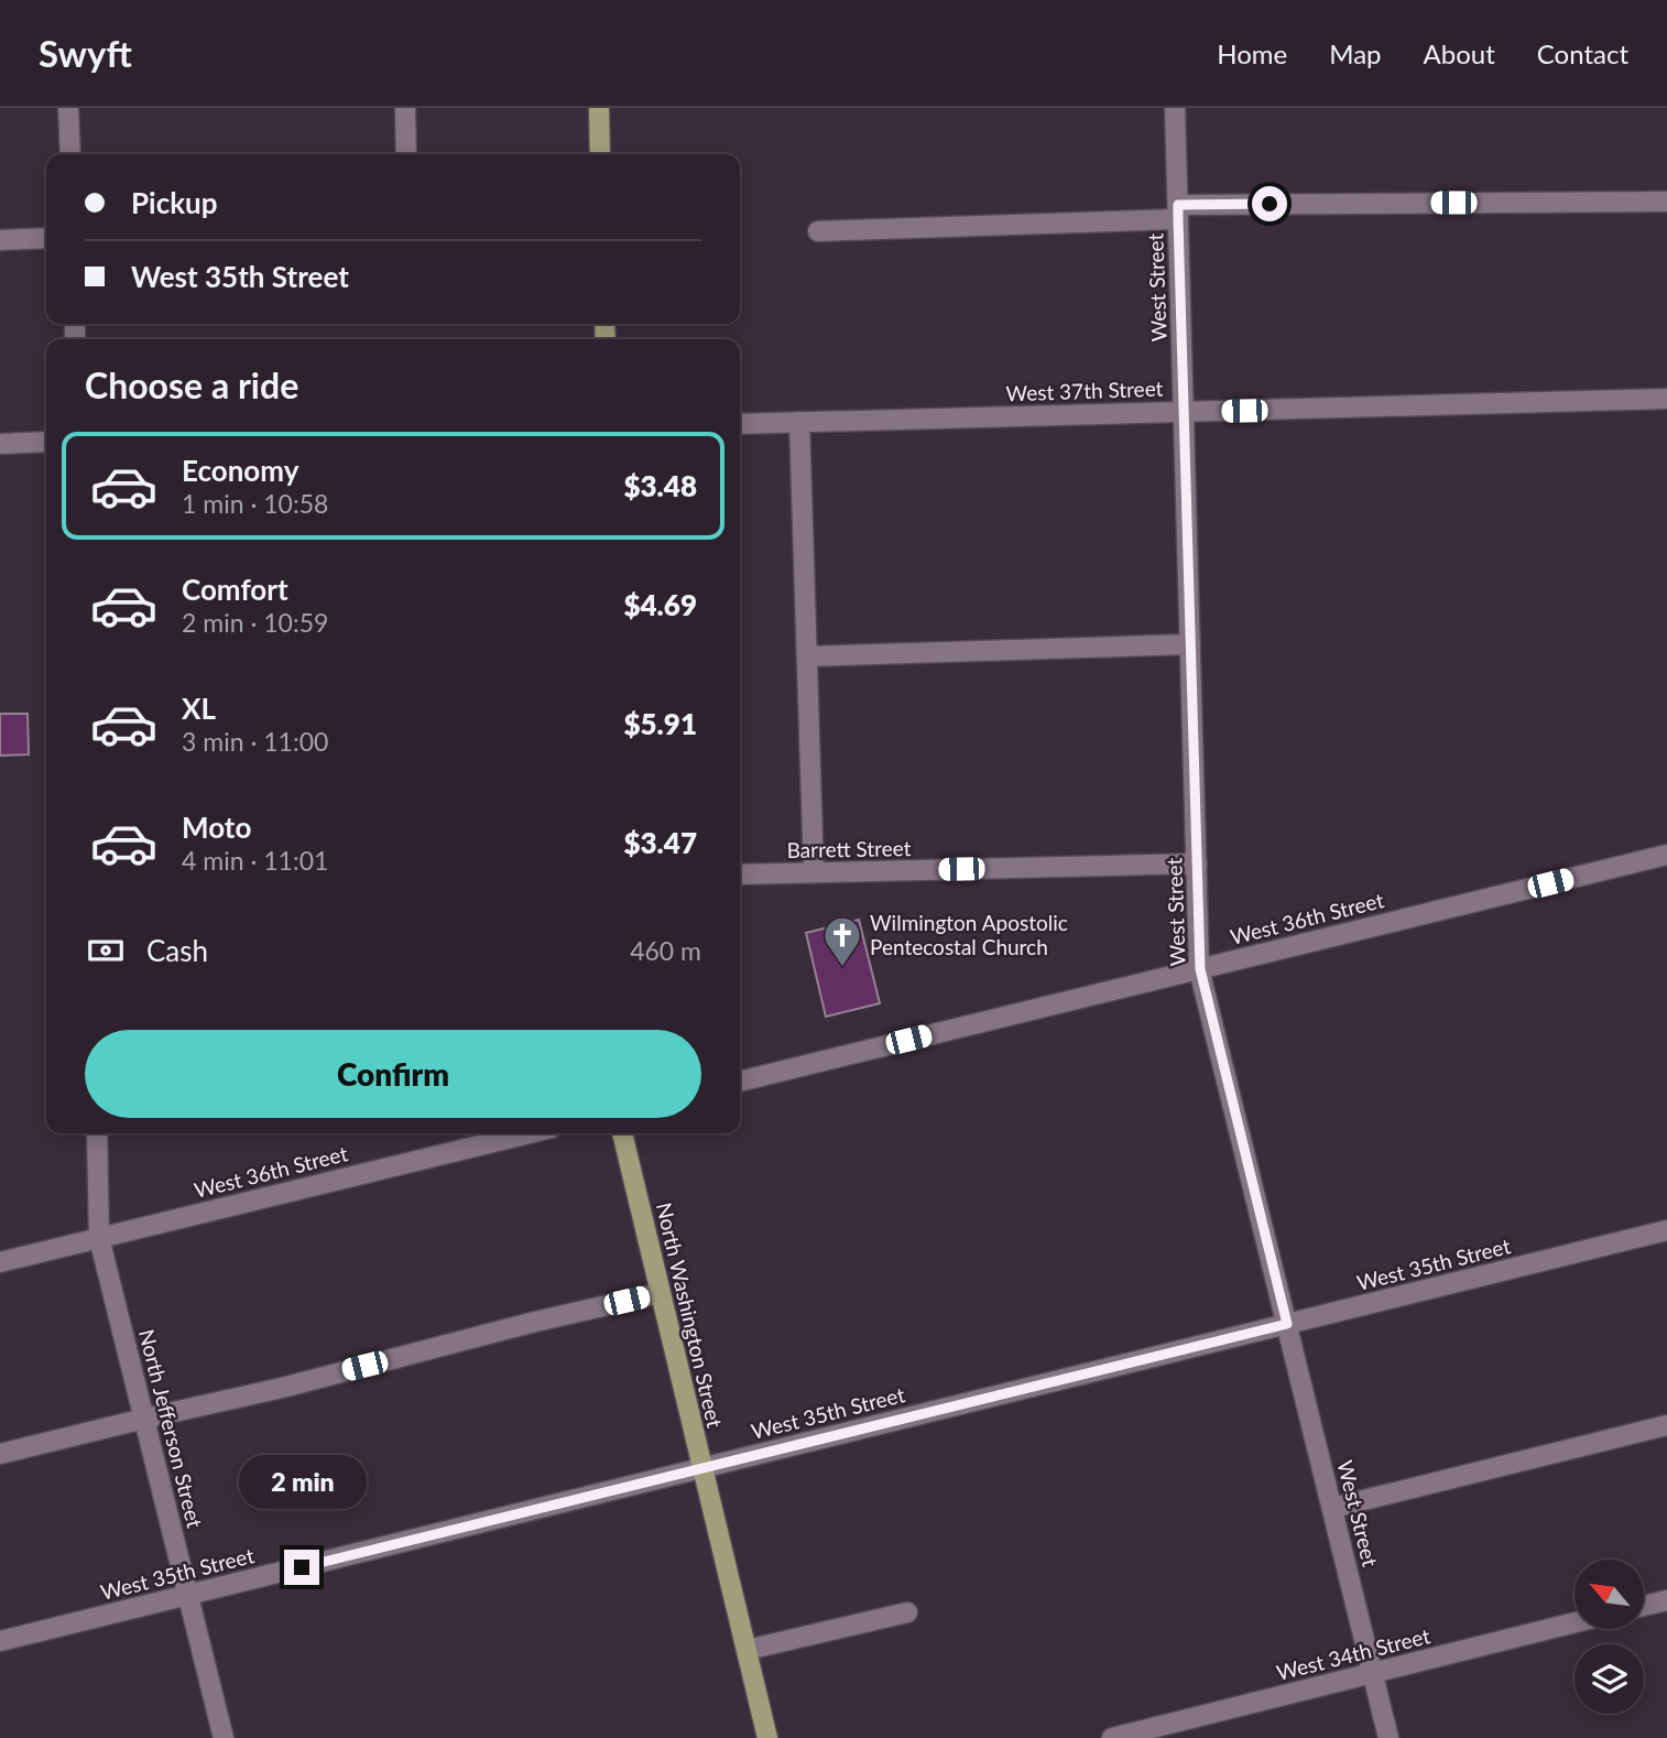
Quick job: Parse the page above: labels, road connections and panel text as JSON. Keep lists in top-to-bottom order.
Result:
{
  "streets": {
    "main road": ["North Washington Street"],
    "street": [
      "West Street",
      "West 37th Street",
      "Barrett Street",
      "West 36th Street",
      "West 35th Street",
      "North Jefferson Street",
      "West 34th Street"
    ]
  },
  "crossings": [
    ["West Street", "West 37th Street"],
    ["West Street", "Barrett Street"],
    ["West Street", "West 36th Street"],
    ["West Street", "West 35th Street"],
    ["West Street", "West 34th Street"],
    ["West 36th Street", "North Jefferson Street"],
    ["West 35th Street", "North Washington Street"],
    ["West 35th Street", "North Jefferson Street"]
  ],
  "places": {
    "church": ["Wilmington Apostolic Pentecostal Church"]
  },
  "north": "top left",
  "page": {
    "header": "Swyft",
    "nav": [
      "Home",
      "Map",
      "About",
      "Contact"
    ],
    "banner": ["Pickup", "West 35th Street"],
    "heading": "Choose a ride",
    "list": [
      {
        "name": "Economy",
        "note": "1 min · 10:58",
        "value": "$3.48"
      },
      {
        "name": "Comfort",
        "note": "2 min · 10:59",
        "value": "$4.69"
      },
      {
        "name": "XL",
        "note": "3 min · 11:00",
        "value": "$5.91"
      },
      {
        "name": "Moto",
        "note": "4 min · 11:01",
        "value": "$3.47"
      }
    ],
    "pay": ["Cash", "460 m"],
    "buttons": "Confirm",
    "bubble": "2 min"
  }
}
